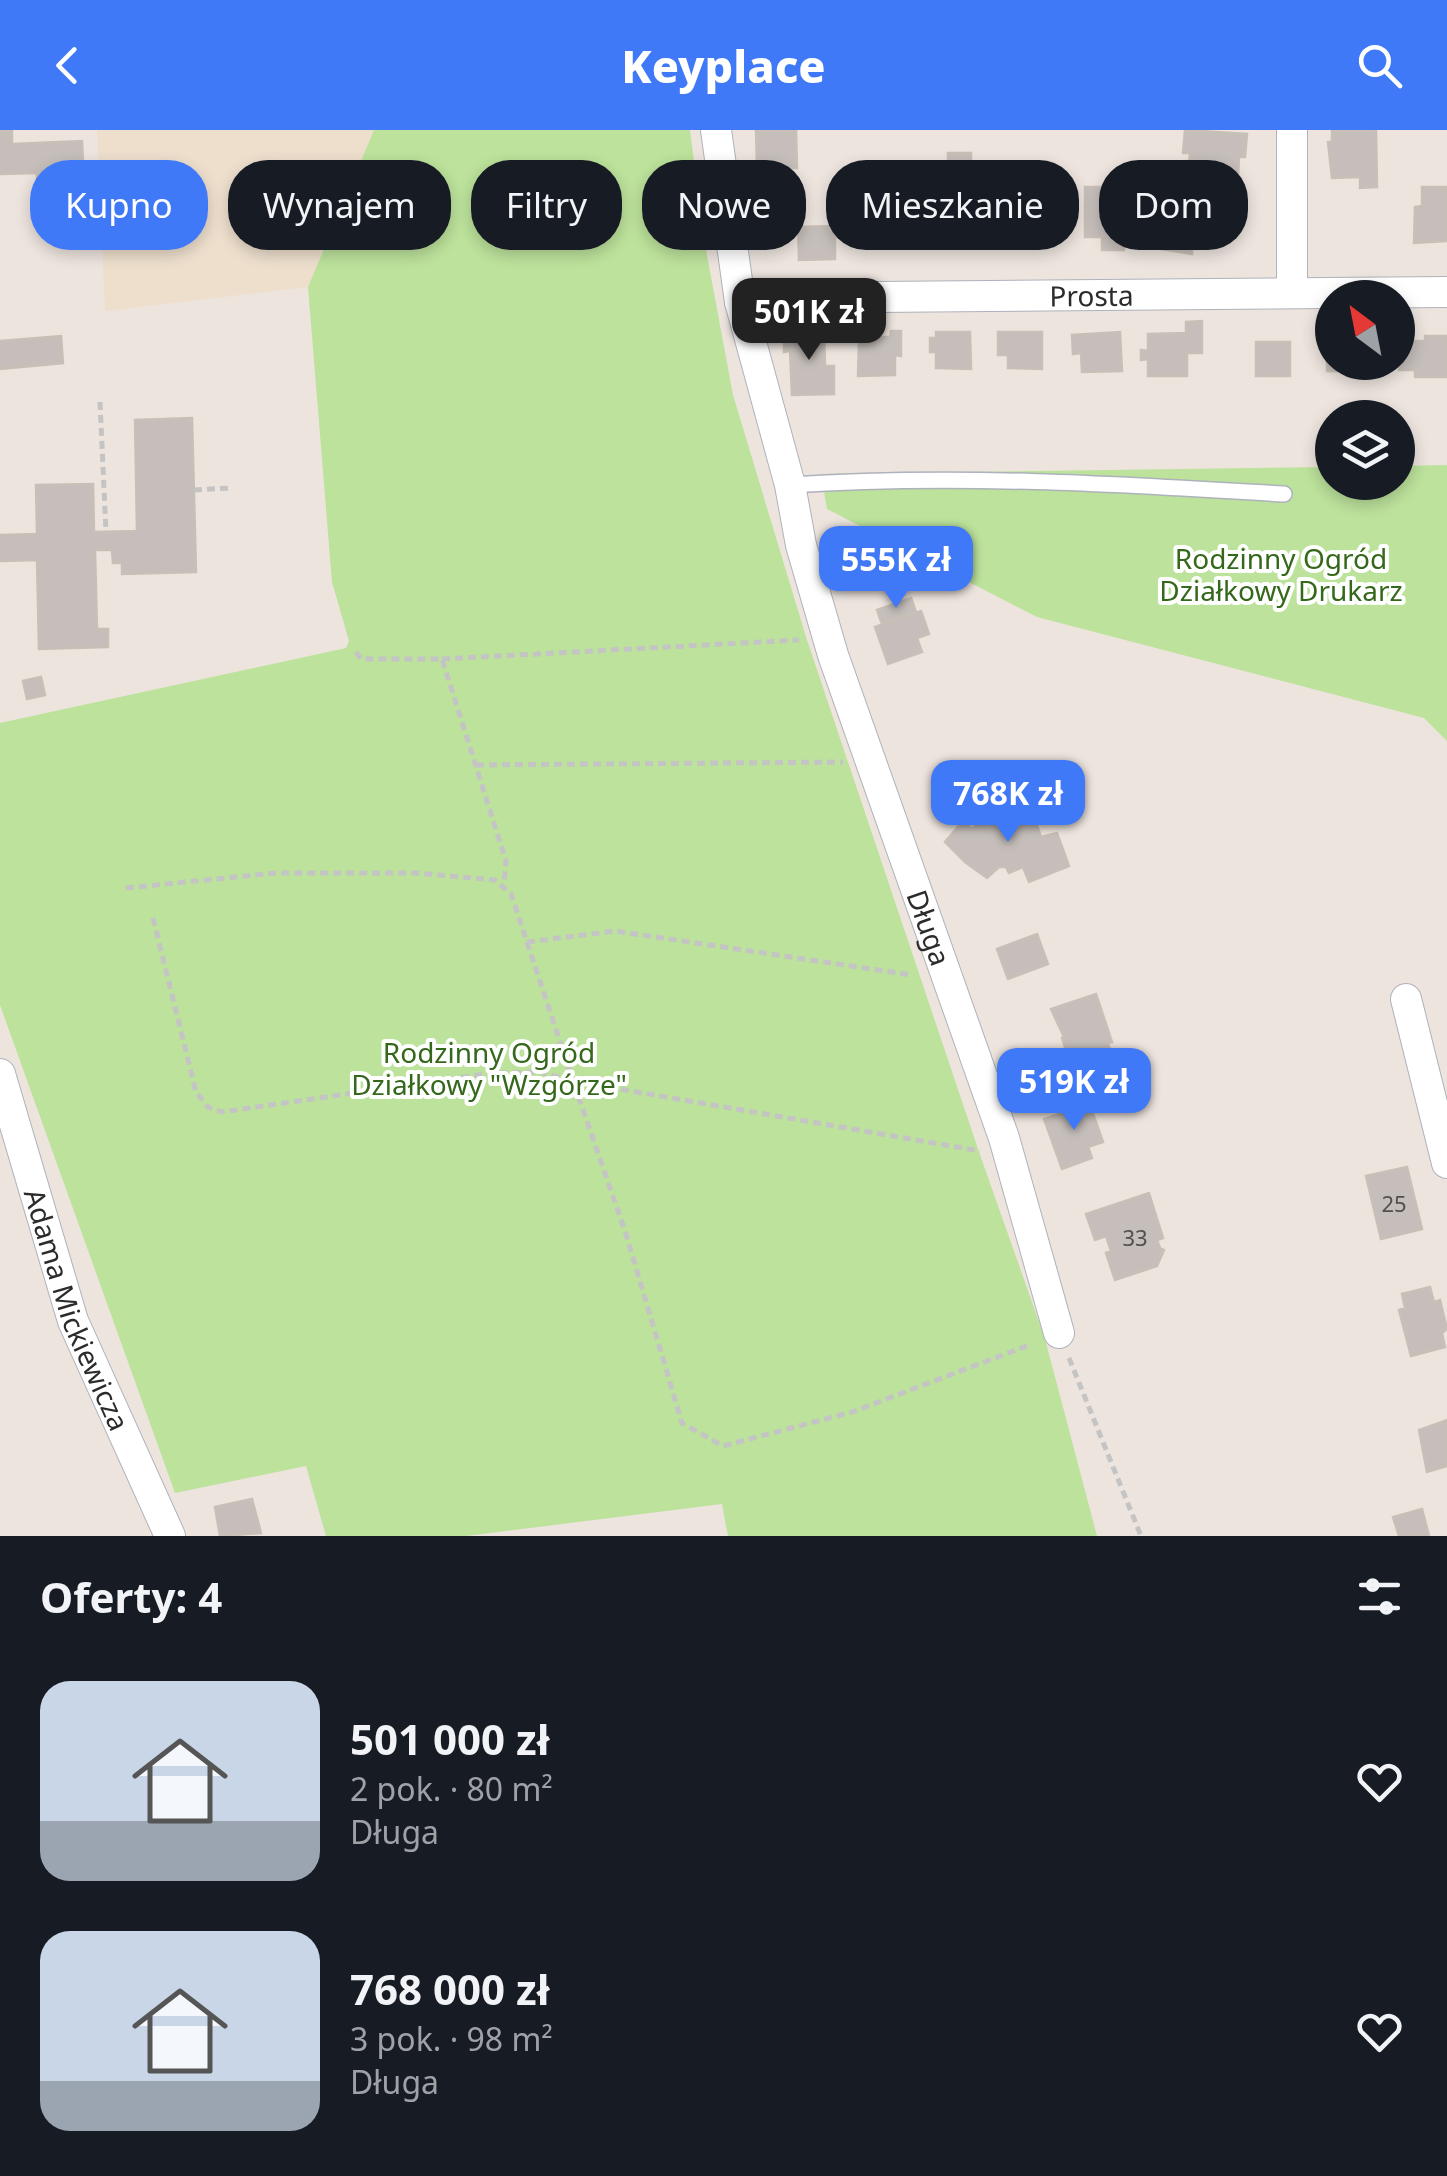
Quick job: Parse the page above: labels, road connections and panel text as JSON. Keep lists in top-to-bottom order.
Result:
{
  "streets": {
    "street": ["Prosta", "Długa", "Adama Mickiewicza"]
  },
  "crossings": [
    ["Prosta", "Długa"]
  ],
  "parks": ["Rodzinny Ogród Działkowy Drukarz", "Rodzinny Ogród Działkowy \"Wzgórze\""],
  "house_numbers": ["25", "33"],
  "north": "top left",
  "page": {
    "header": "Keyplace",
    "chip": [
      "Kupno",
      "Wynajem",
      "Filtry",
      "Nowe",
      "Mieszkanie",
      "Dom"
    ],
    "price": [
      "501K zł",
      "555K zł",
      "768K zł",
      "519K zł"
    ],
    "heading": "Oferty: 4",
    "list": [
      {
        "name": "501 000 zł",
        "note": "2 pok. · 80 m² · Długa"
      },
      {
        "name": "768 000 zł",
        "note": "3 pok. · 98 m² · Długa"
      }
    ]
  }
}
